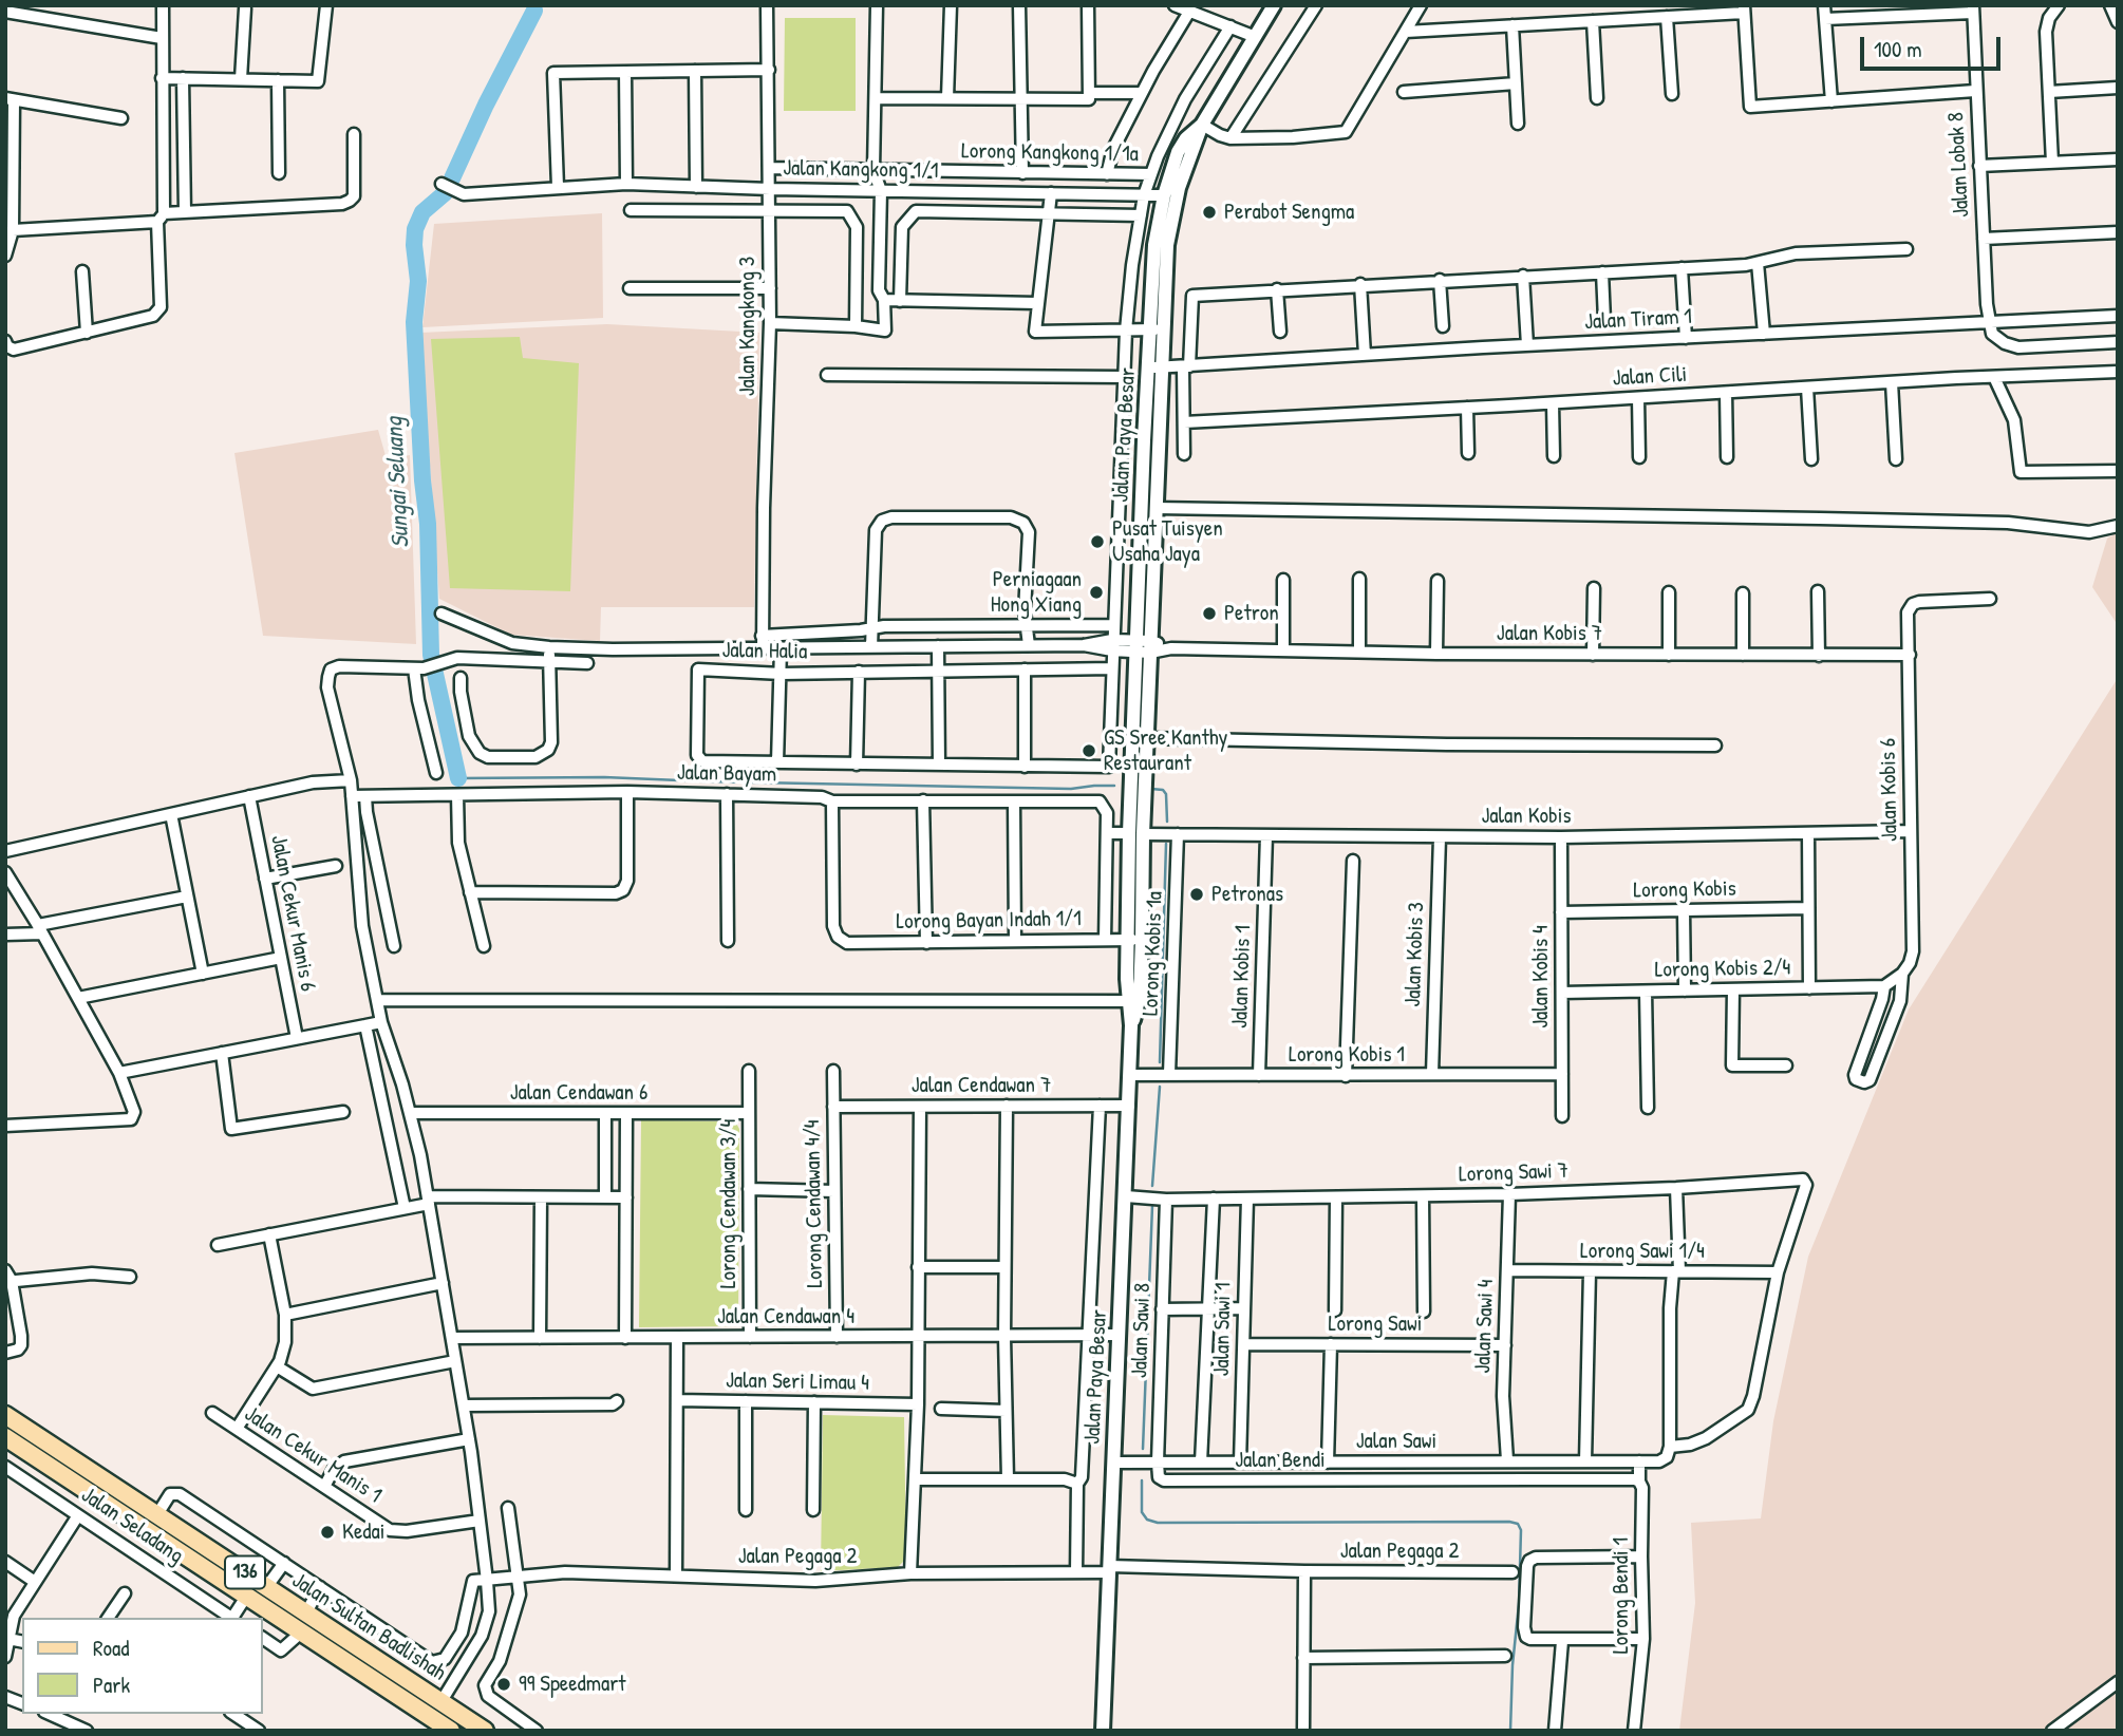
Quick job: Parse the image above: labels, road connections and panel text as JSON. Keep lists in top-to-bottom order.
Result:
{
  "streets": {
    "main road": ["136", "Jalan Sultan Badlishah"],
    "street": [
      "Lorong Kangkong 1/1a",
      "Jalan Lobak 8",
      "Jalan Kangkong 1/1",
      "Jalan Tiram 1",
      "Jalan Kangkong 3",
      "Jalan Cili",
      "Jalan Paya Besar",
      "Jalan Kobis 7",
      "Jalan Halia",
      "Jalan Bayam",
      "Jalan Kobis 6",
      "Jalan Kobis",
      "Lorong Kobis",
      "Jalan Cekur Manis 6",
      "Lorong Bayan Indah 1/1",
      "Lorong Kobis 1a",
      "Jalan Kobis 3",
      "Lorong Kobis 2/4",
      "Jalan Kobis 1",
      "Jalan Kobis 4",
      "Lorong Kobis 1",
      "Jalan Cendawan 7",
      "Jalan Cendawan 6",
      "Lorong Sawi 7",
      "Lorong Cendawan 3/4",
      "Lorong Cendawan 4/4",
      "Lorong Sawi 1/4",
      "Jalan Cendawan 4",
      "Lorong Sawi",
      "Jalan Sawi 4",
      "Jalan Sawi 1",
      "Jalan Sawi 8",
      "Jalan Seri Limau 4",
      "Jalan Sawi",
      "Jalan Cekur Manis 1",
      "Jalan Bendi",
      "Jalan Seladang",
      "Jalan Pegaga 2",
      "Lorong Bendi 1"
    ]
  },
  "crossings": [
    ["Lorong Kangkong 1/1a", "Jalan Kangkong 3"],
    ["Jalan Lobak 8", "Jalan Tiram 1"],
    ["Jalan Kangkong 1/1", "Jalan Kangkong 3"],
    ["Jalan Kangkong 1/1", "Jalan Paya Besar"],
    ["Jalan Tiram 1", "Jalan Paya Besar"],
    ["Jalan Kangkong 3", "Jalan Kobis 7"],
    ["Jalan Paya Besar", "Jalan Kobis 7"],
    ["Jalan Paya Besar", "Jalan Kobis"],
    ["Jalan Paya Besar", "Lorong Bayan Indah 1/1"],
    ["Jalan Paya Besar", "Lorong Kobis 1"],
    ["Jalan Paya Besar", "Jalan Cendawan 7"],
    ["Jalan Paya Besar", "Lorong Sawi 7"],
    ["Jalan Paya Besar", "Jalan Cendawan 4"],
    ["Jalan Paya Besar", "Jalan Sawi"],
    ["Jalan Paya Besar", "Jalan Pegaga 2"],
    ["Jalan Kobis 7", "Jalan Kobis 6"],
    ["Jalan Bayam", "Jalan Kobis"],
    ["Jalan Bayam", "Lorong Bayan Indah 1/1"],
    ["Jalan Kobis 6", "Jalan Kobis"],
    ["Jalan Kobis 6", "Lorong Kobis 2/4"],
    ["Jalan Kobis", "Lorong Kobis 1a"],
    ["Jalan Kobis", "Jalan Kobis 3"],
    ["Jalan Kobis", "Jalan Kobis 1"],
    ["Jalan Kobis", "Jalan Kobis 4"],
    ["Lorong Kobis", "Jalan Kobis 4"],
    ["Lorong Kobis 1a", "Lorong Kobis 1"],
    ["Jalan Kobis 3", "Lorong Kobis 1"],
    ["Lorong Kobis 2/4", "Jalan Kobis 4"],
    ["Jalan Kobis 1", "Lorong Kobis 1"],
    ["Jalan Kobis 4", "Lorong Kobis 1"],
    ["Jalan Cendawan 7", "Lorong Cendawan 4/4"],
    ["Jalan Cendawan 6", "Lorong Cendawan 3/4"],
    ["Lorong Sawi 7", "Lorong Sawi 1/4"],
    ["Lorong Sawi 7", "Jalan Sawi 4"],
    ["Lorong Sawi 7", "Jalan Sawi 1"],
    ["Lorong Sawi 7", "Jalan Sawi 8"],
    ["Lorong Cendawan 3/4", "Jalan Cendawan 4"],
    ["Lorong Cendawan 4/4", "Jalan Cendawan 4"],
    ["Lorong Sawi 1/4", "Jalan Sawi 4"],
    ["Lorong Sawi", "Jalan Sawi 4"],
    ["Lorong Sawi", "Jalan Sawi 1"],
    ["Jalan Sawi 4", "Jalan Sawi"],
    ["Jalan Sawi 1", "Jalan Sawi"],
    ["Jalan Sawi 8", "Jalan Sawi"],
    ["Jalan Sawi 8", "Jalan Bendi"],
    ["Jalan Sawi", "Jalan Bendi"],
    ["Jalan Sawi", "Lorong Bendi 1"],
    ["Jalan Bendi", "Lorong Bendi 1"]
  ],
  "water": ["Sungai Seluang"],
  "places": [
    "Perabot Sengma",
    "Pusat Tuisyen Usaha Jaya",
    "Perniagaan Hong Xiang",
    "Petron",
    "GS Sree Kanthy Restaurant",
    "Petronas",
    "Kedai",
    "99 Speedmart"
  ],
  "legend": ["Road", "Park"],
  "scale_bar": "100 m"
}
